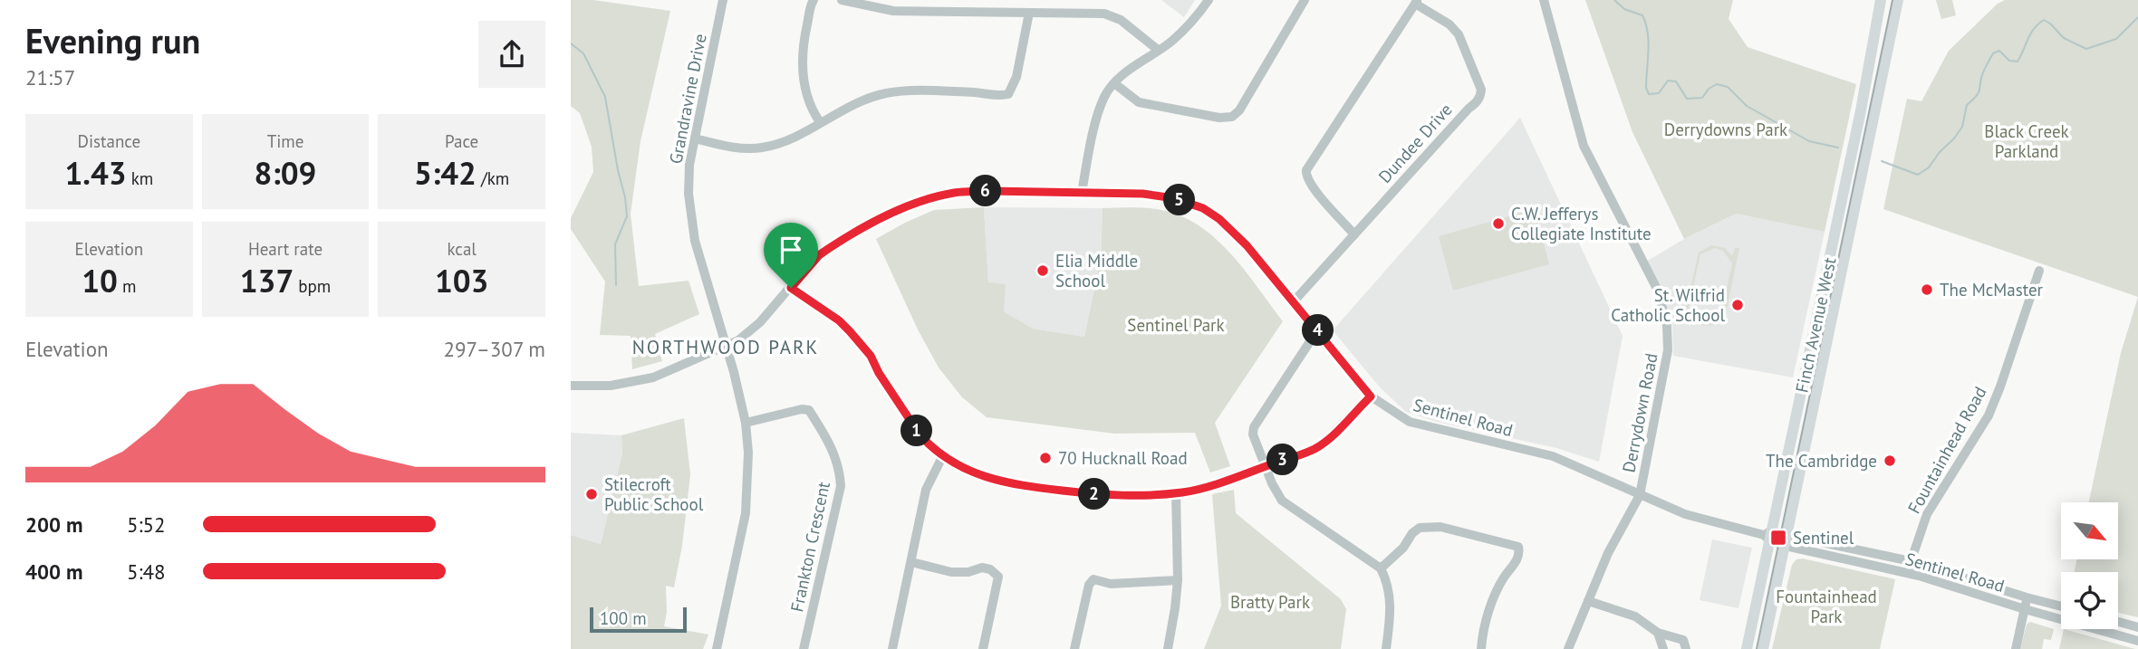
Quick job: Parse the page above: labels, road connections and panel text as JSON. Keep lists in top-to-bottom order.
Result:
{
  "streets": {
    "main road": ["Finch Avenue West"],
    "street": [
      "Grandravine Drive",
      "Dundee Drive",
      "Derrydown Road",
      "Sentinel Road",
      "Fountainhead Road",
      "Frankton Crescent"
    ]
  },
  "crossings": [
    ["Grandravine Drive", "Sentinel Road"],
    ["Grandravine Drive", "Frankton Crescent"],
    ["Dundee Drive", "Sentinel Road"],
    ["Finch Avenue West", "Sentinel Road"],
    ["Derrydown Road", "Sentinel Road"],
    ["Sentinel Road", "Fountainhead Road"]
  ],
  "districts": ["NORTHWOOD PARK"],
  "parks": [
    "Derrydowns Park",
    "Black Creek Parkland",
    "Sentinel Park",
    "Fountainhead Park",
    "Bratty Park"
  ],
  "places": {
    "other": [
      "C.W. Jefferys Collegiate Institute",
      "Elia Middle School",
      "The McMaster",
      "St. Wilfrid Catholic School",
      "70 Hucknall Road",
      "The Cambridge",
      "Stilecroft Public School"
    ],
    "transit": ["Sentinel"]
  },
  "scale_bar": "100 m",
  "north": "bottom right",
  "page": {
    "heading": ["Evening run", "21:57"],
    "stats": [
      ["Distance", "1.43 km"],
      ["Time", "8:09"],
      ["Pace", "5:42 /km"],
      ["Elevation", "10 m"],
      ["Heart rate", "137 bpm"],
      ["kcal", "103"]
    ],
    "pins": [
      "6",
      "5",
      "4",
      "1",
      "3",
      "2"
    ],
    "chart": ["Elevation", "297–307 m"],
    "list": [
      {
        "name": "200 m",
        "note": "5:52"
      },
      {
        "name": "400 m",
        "note": "5:48"
      }
    ],
    "scale": "100 m"
  }
}
